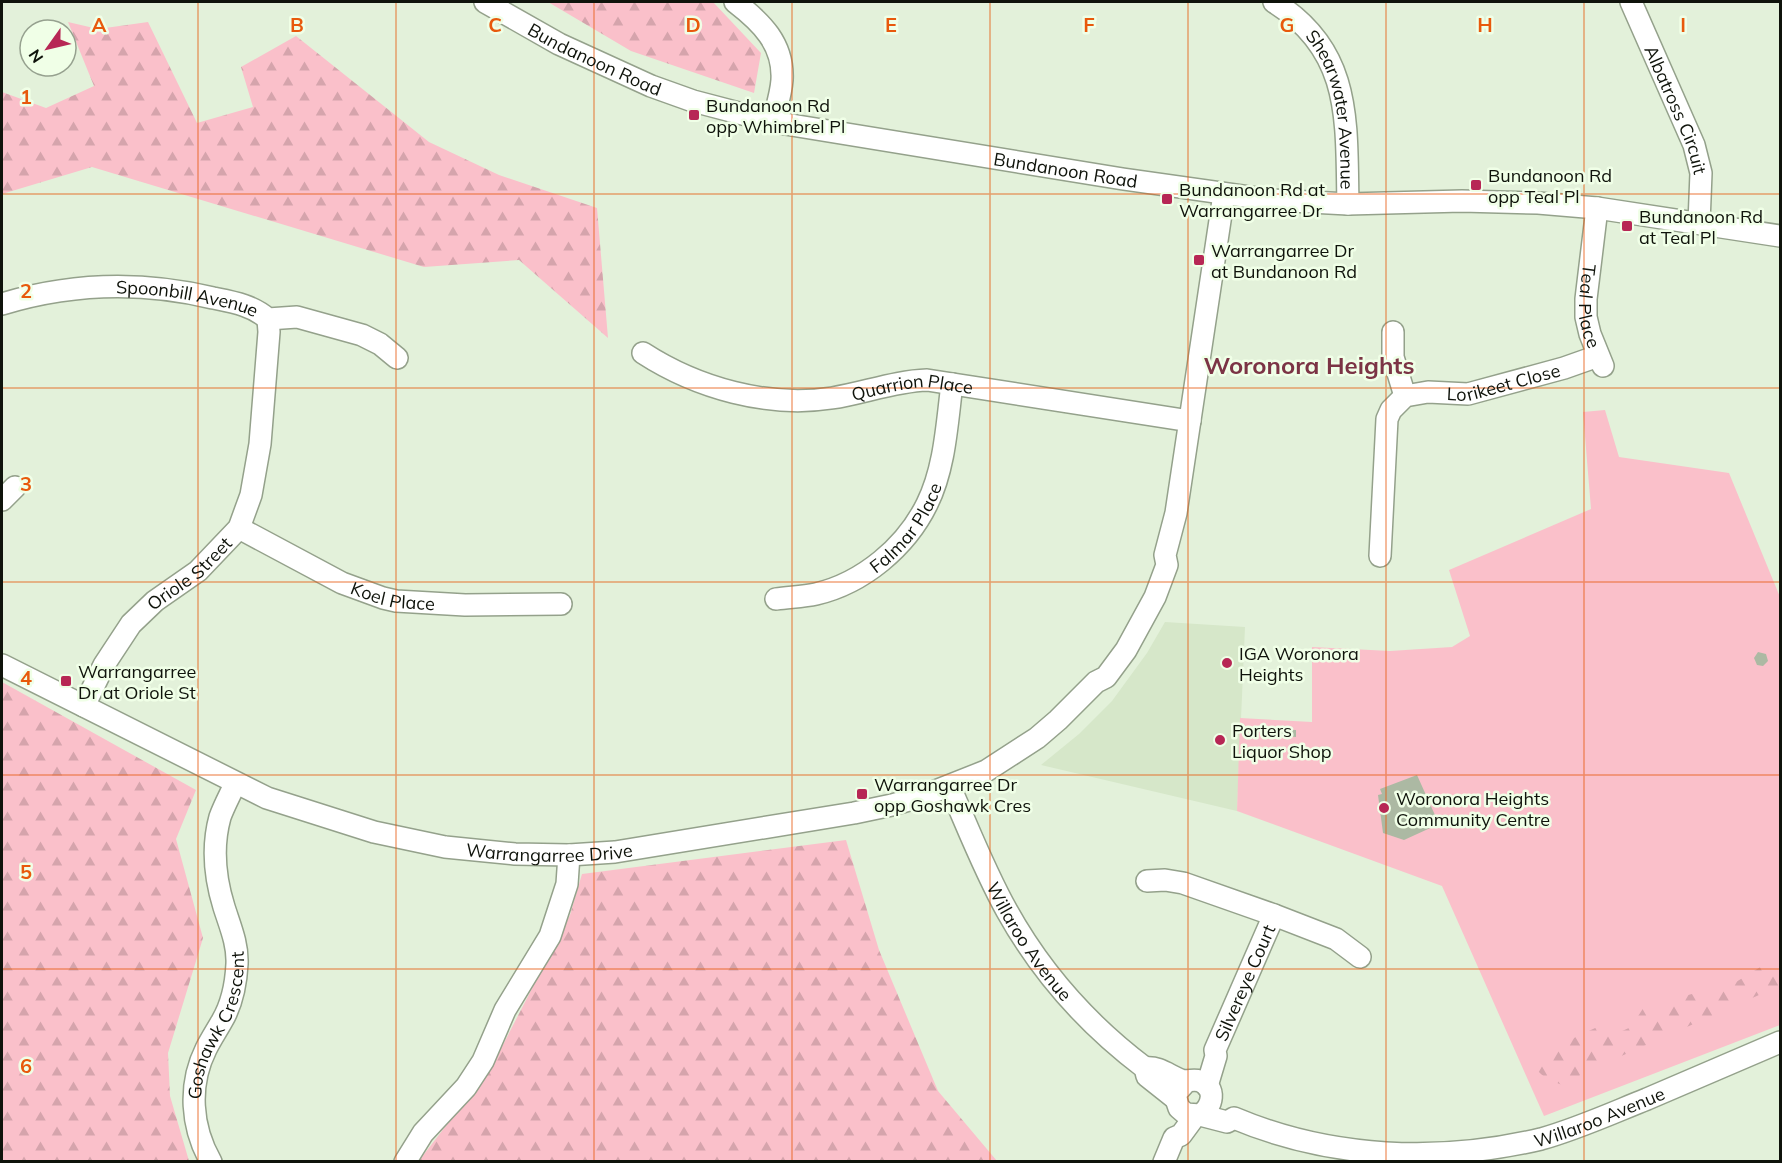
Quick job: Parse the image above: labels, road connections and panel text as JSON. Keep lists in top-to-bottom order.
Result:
{
  "streets": {
    "street": [
      "Bundanoon Road",
      "Albatross Circuit",
      "Shearwater Avenue",
      "Spoonbill Avenue",
      "Teal Place",
      "Lorikeet Close",
      "Quarrion Place",
      "Falmar Place",
      "Oriole Street",
      "Koel Place",
      "Warrangarree Drive",
      "Willaroo Avenue",
      "Silvereye Court",
      "Goshawk Crescent"
    ]
  },
  "crossings": [
    ["Bundanoon Road", "Albatross Circuit"],
    ["Bundanoon Road", "Shearwater Avenue"],
    ["Bundanoon Road", "Teal Place"],
    ["Bundanoon Road", "Warrangarree Drive"],
    ["Spoonbill Avenue", "Oriole Street"],
    ["Teal Place", "Lorikeet Close"],
    ["Quarrion Place", "Falmar Place"],
    ["Quarrion Place", "Warrangarree Drive"],
    ["Oriole Street", "Koel Place"],
    ["Oriole Street", "Warrangarree Drive"],
    ["Warrangarree Drive", "Willaroo Avenue"],
    ["Warrangarree Drive", "Goshawk Crescent"],
    ["Willaroo Avenue", "Silvereye Court"]
  ],
  "districts": ["Woronora Heights"],
  "places": {
    "transit": [
      "Bundanoon Rd opp Whimbrel Pl",
      "Bundanoon Rd opp Teal Pl",
      "Bundanoon Rd at Warrangarree Dr",
      "Bundanoon Rd at Teal Pl",
      "Warrangarree Dr at Bundanoon Rd",
      "Warrangarree Dr at Oriole St",
      "Warrangarree Dr opp Goshawk Cres"
    ],
    "other": ["IGA Woronora Heights", "Porters Liquor Shop", "Woronora Heights Community Centre"]
  },
  "north": "bottom left",
  "grid": {
    "columns": [
      "A",
      "B",
      "C",
      "D",
      "E",
      "F",
      "G",
      "H",
      "I"
    ],
    "rows": [
      "1",
      "2",
      "3",
      "4",
      "5",
      "6"
    ]
  }
}
